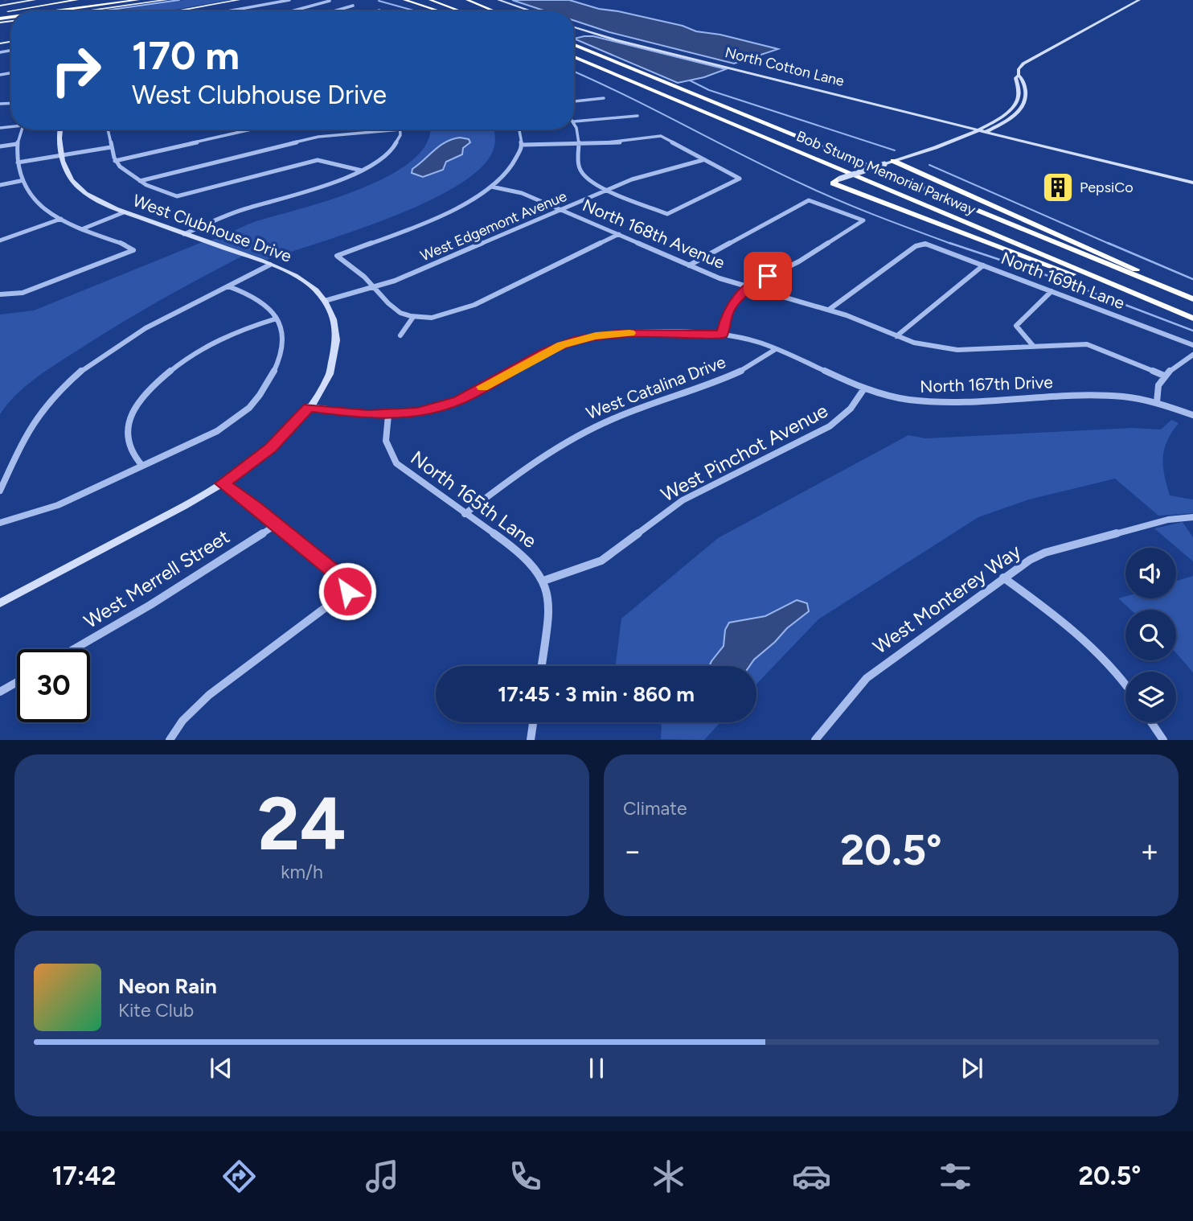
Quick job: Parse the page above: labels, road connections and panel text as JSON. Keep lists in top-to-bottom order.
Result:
{
  "streets": {
    "highway": ["Bob Stump Memorial Parkway"],
    "main road": ["North Cotton Lane", "West Clubhouse Drive"],
    "street": [
      "West Edgemont Avenue",
      "North 168th Avenue",
      "North 169th Lane",
      "North 167th Drive",
      "West Catalina Drive",
      "West Pinchot Avenue",
      "North 165th Lane",
      "West Merrell Street",
      "West Monterey Way"
    ]
  },
  "crossings": [
    ["West Edgemont Avenue", "West Clubhouse Drive"],
    ["West Edgemont Avenue", "North 168th Avenue"],
    ["North 168th Avenue", "North 169th Lane"],
    ["North 167th Drive", "West Catalina Drive"],
    ["North 167th Drive", "West Pinchot Avenue"],
    ["West Catalina Drive", "North 165th Lane"],
    ["West Pinchot Avenue", "North 165th Lane"]
  ],
  "places": {
    "building": ["PepsiCo"]
  },
  "page": {
    "turn": ["170 m", "West Clubhouse Drive"],
    "limit": "30",
    "trip": "17:45 · 3 min · 860 m",
    "tile": [
      ["24", "km/h"],
      "Climate"
    ],
    "heat": ["−", "20.5°", "+"],
    "song": ["Neon Rain", "Kite Club"],
    "tabs": ["17:42", "20.5°"]
  }
}
